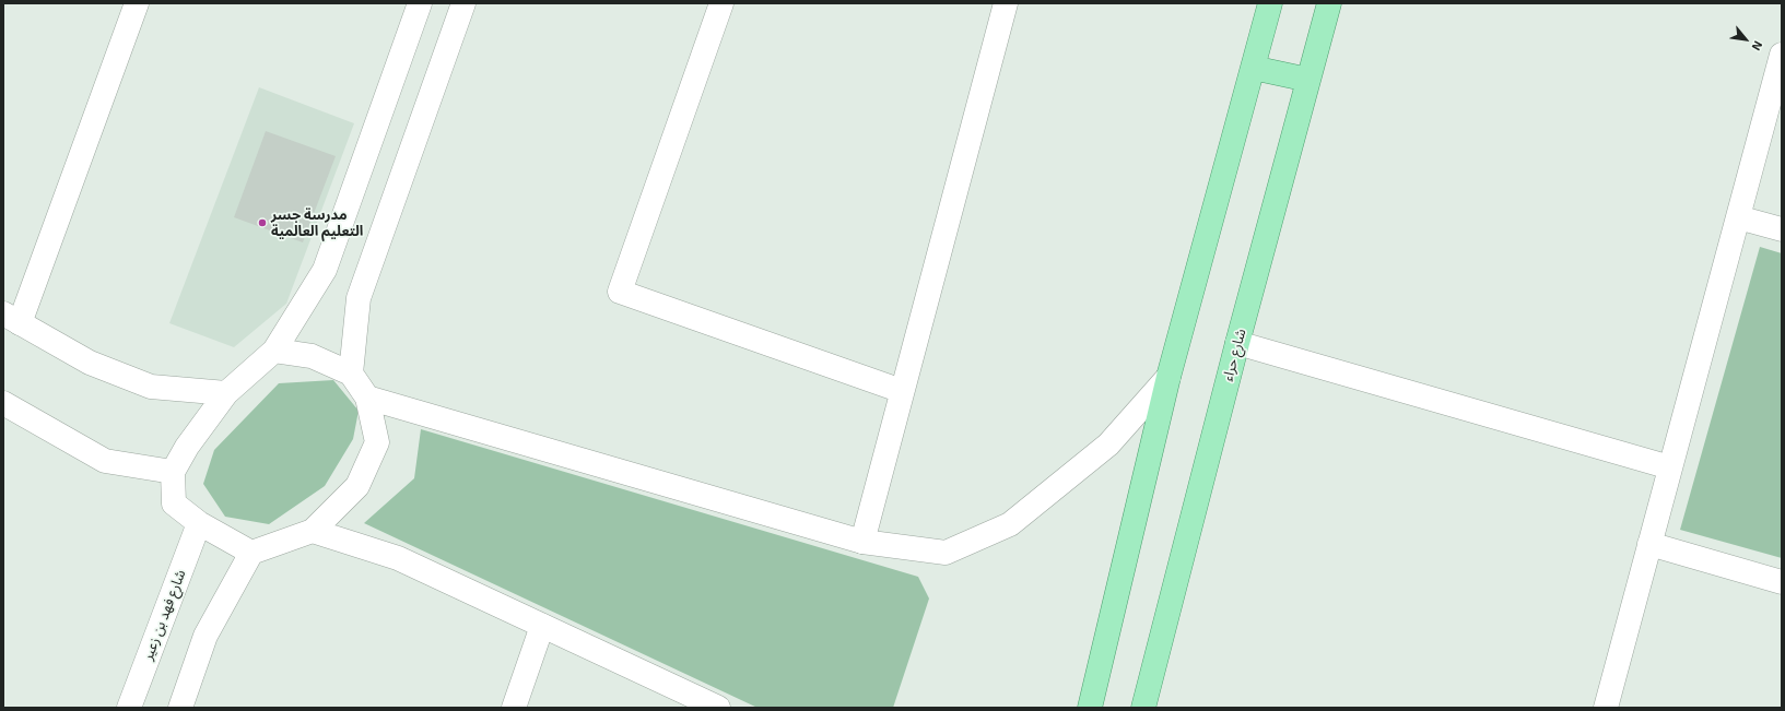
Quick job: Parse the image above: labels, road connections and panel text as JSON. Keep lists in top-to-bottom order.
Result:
{
  "streets": {
    "main road": ["شارع حراء"],
    "street": ["شارع فهد بن زعير"]
  },
  "places": ["مدرسة جسر التعليم العالمية"],
  "north": "bottom right"
}
